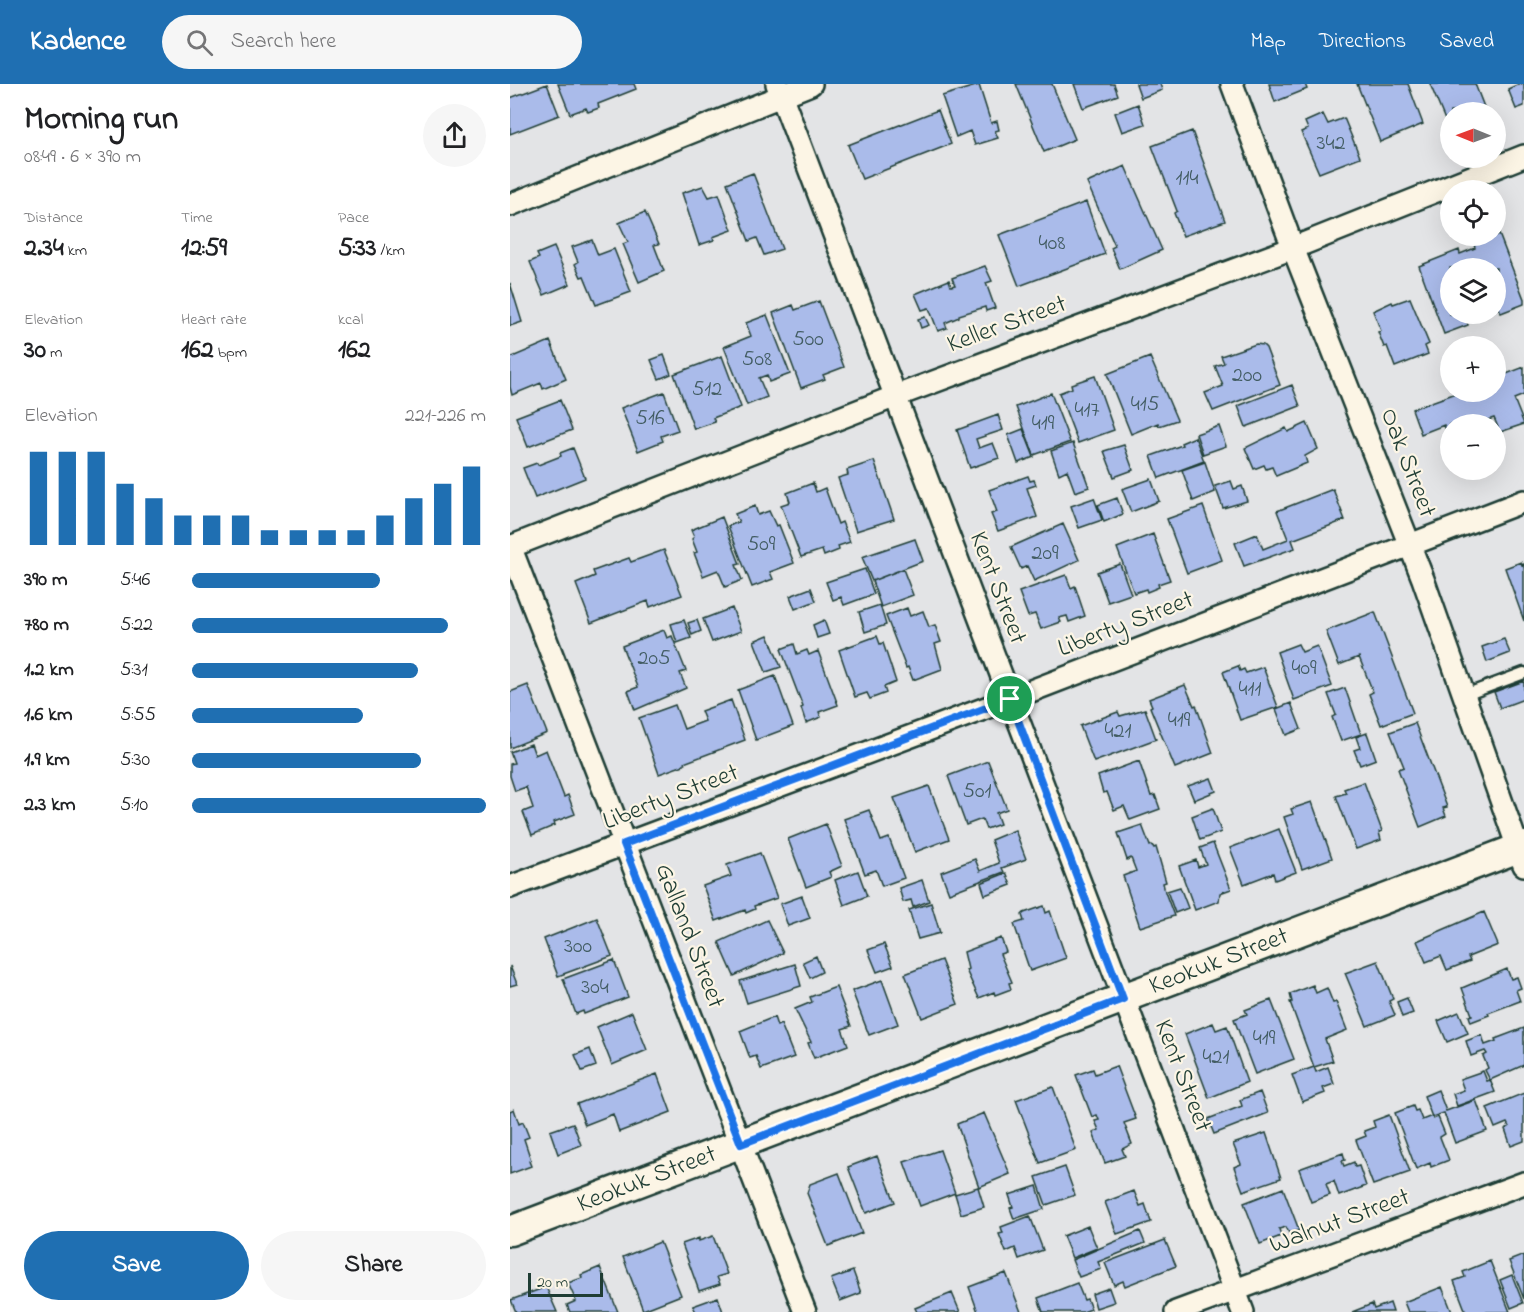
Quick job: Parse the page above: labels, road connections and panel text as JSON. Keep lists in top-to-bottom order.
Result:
{
  "streets": {
    "street": [
      "Keller Street",
      "Oak Street",
      "Kent Street",
      "Liberty Street",
      "Galland Street",
      "Keokuk Street",
      "Walnut Street"
    ]
  },
  "crossings": [
    ["Keller Street", "Oak Street"],
    ["Keller Street", "Kent Street"],
    ["Keller Street", "Galland Street"],
    ["Oak Street", "Liberty Street"],
    ["Oak Street", "Keokuk Street"],
    ["Kent Street", "Liberty Street"],
    ["Kent Street", "Keokuk Street"],
    ["Kent Street", "Walnut Street"],
    ["Liberty Street", "Galland Street"],
    ["Galland Street", "Keokuk Street"]
  ],
  "house_numbers": [
    "342",
    "114",
    "408",
    "500",
    "508",
    "200",
    "512",
    "415",
    "417",
    "516",
    "419",
    "509",
    "209",
    "205",
    "409",
    "411",
    "419",
    "421",
    "501",
    "300",
    "304",
    "419",
    "421"
  ],
  "scale_bar": "20 m",
  "north": "left",
  "page": {
    "header": "Kadence",
    "search": "Search here",
    "nav": ["Map", "Directions", "Saved"],
    "heading": ["Morning run", "08:49 · 6 × 390 m"],
    "map_buttons": ["+", "−"],
    "stats": [
      ["Distance", "2.34 km"],
      ["Time", "12:59"],
      ["Pace", "5:33 /km"],
      ["Elevation", "30 m"],
      ["Heart rate", "162 bpm"],
      ["kcal", "162"]
    ],
    "chart": ["Elevation", "221–226 m"],
    "list": [
      {
        "name": "390 m",
        "note": "5:46"
      },
      {
        "name": "780 m",
        "note": "5:22"
      },
      {
        "name": "1.2 km",
        "note": "5:31"
      },
      {
        "name": "1.6 km",
        "note": "5:55"
      },
      {
        "name": "1.9 km",
        "note": "5:30"
      },
      {
        "name": "2.3 km",
        "note": "5:10"
      }
    ],
    "buttons": ["Save", "Share"],
    "scale": "20 m"
  }
}
